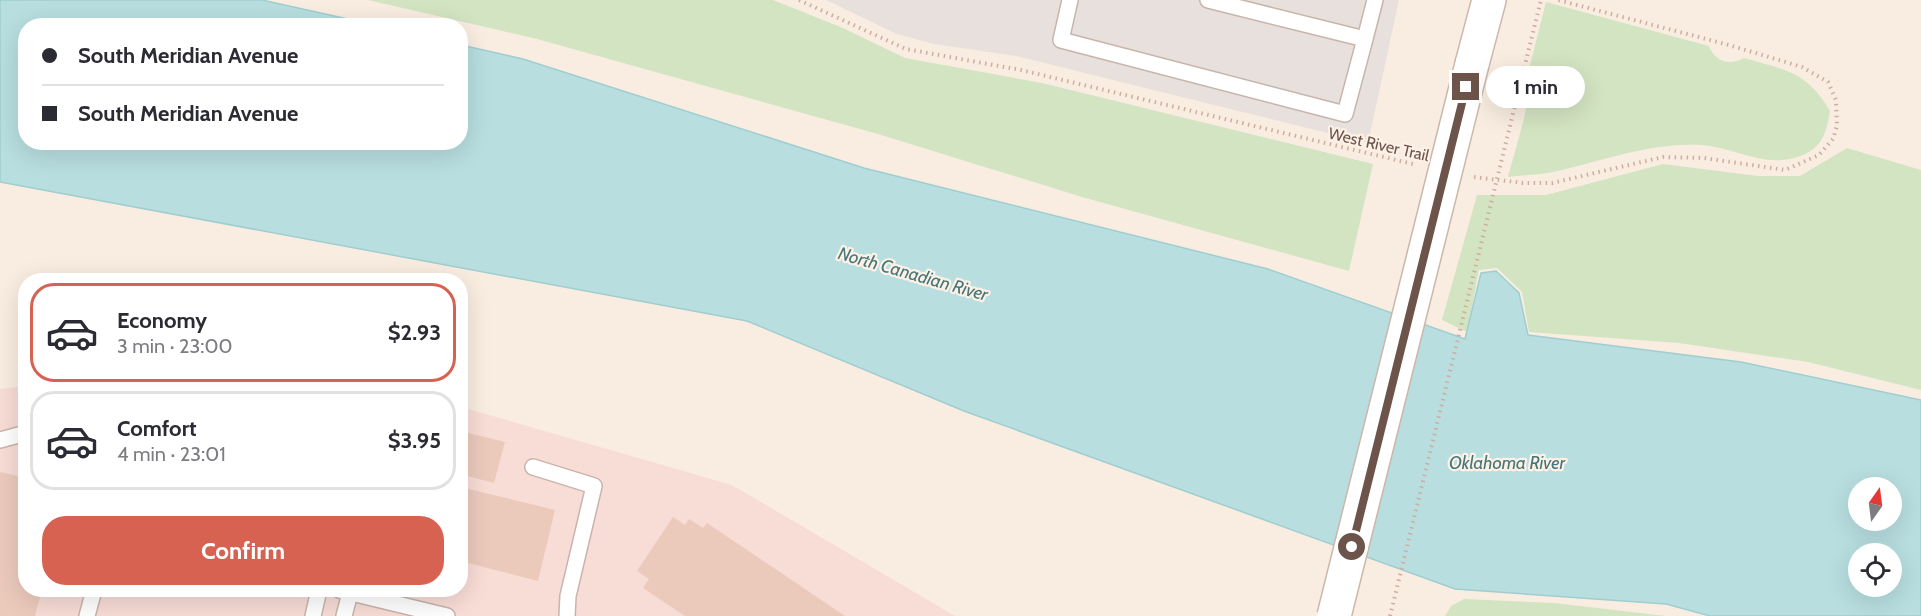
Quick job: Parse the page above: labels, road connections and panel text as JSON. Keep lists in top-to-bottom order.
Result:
{
  "streets": {
    "path": ["West River Trail"]
  },
  "water": ["North Canadian River", "Oklahoma River"],
  "north": "top",
  "page": {
    "banner": ["South Meridian Avenue", "South Meridian Avenue"],
    "bubble": "1 min",
    "list": [
      {
        "name": "Economy",
        "note": "3 min · 23:00",
        "value": "$2.93"
      },
      {
        "name": "Comfort",
        "note": "4 min · 23:01",
        "value": "$3.95"
      }
    ],
    "buttons": "Confirm"
  }
}
